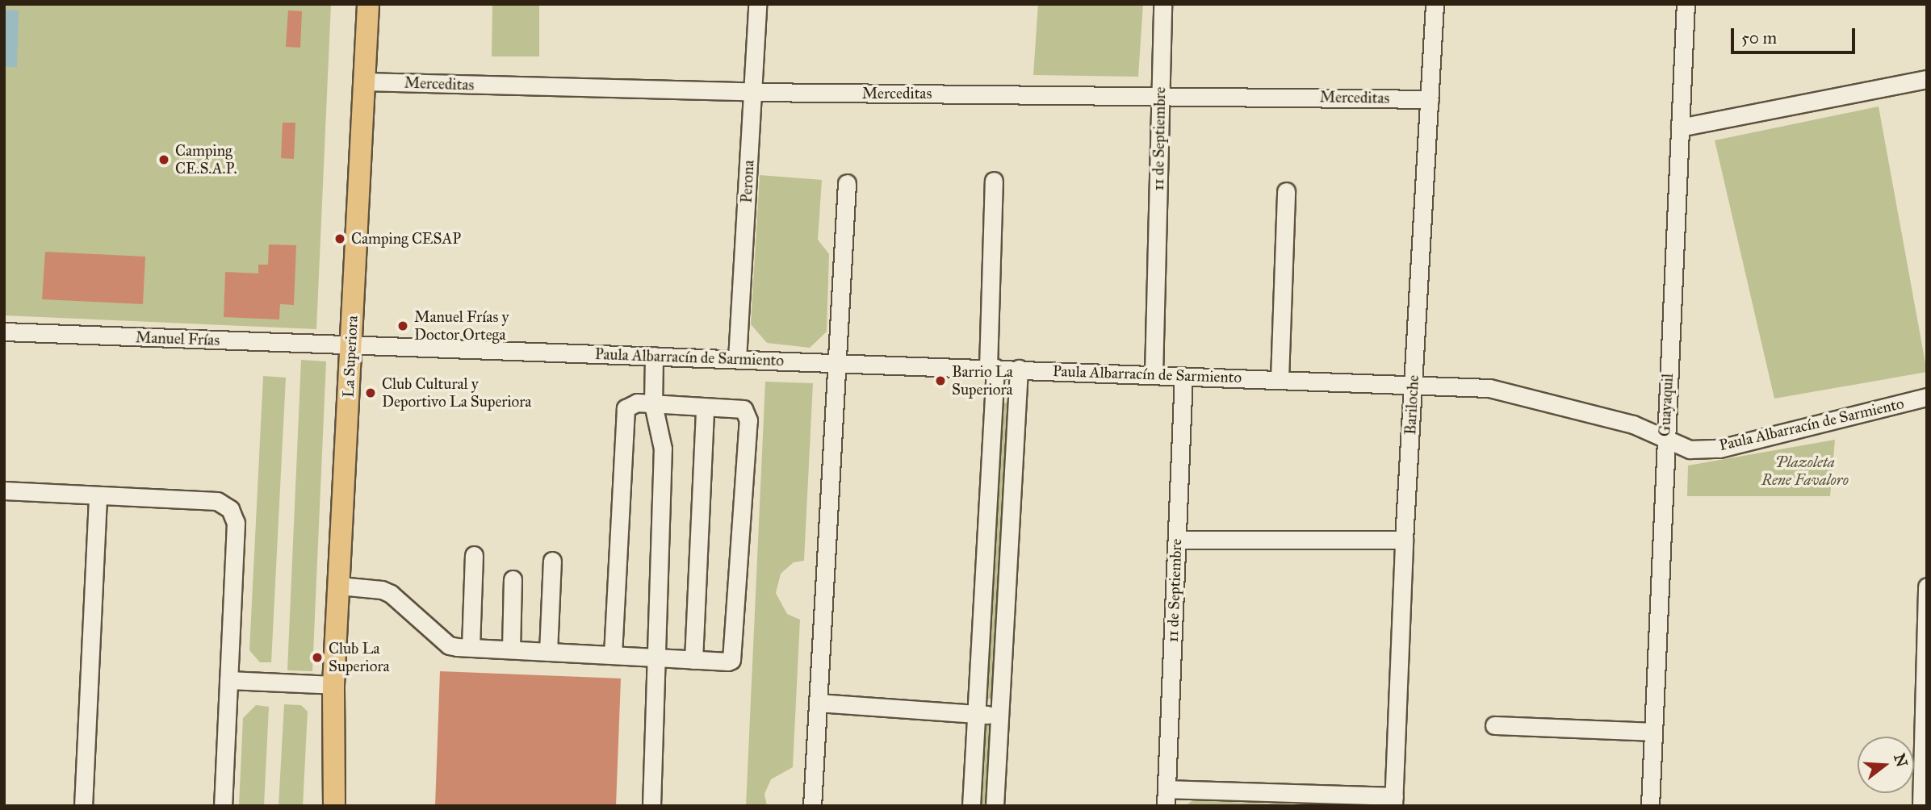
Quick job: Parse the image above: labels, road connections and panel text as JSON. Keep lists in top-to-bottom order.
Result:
{
  "streets": {
    "main road": ["La Superiora"],
    "street": [
      "Merceditas",
      "11 de Septiembre",
      "Perona",
      "Manuel Frías",
      "Paula Albarracín de Sarmiento",
      "Bariloche",
      "Guayaquil"
    ]
  },
  "crossings": [
    ["Merceditas", "11 de Septiembre"],
    ["Merceditas", "Perona"],
    ["Merceditas", "La Superiora"],
    ["Merceditas", "Bariloche"],
    ["11 de Septiembre", "Paula Albarracín de Sarmiento"],
    ["Perona", "Paula Albarracín de Sarmiento"],
    ["Manuel Frías", "La Superiora"],
    ["Manuel Frías", "Paula Albarracín de Sarmiento"],
    ["La Superiora", "Paula Albarracín de Sarmiento"],
    ["Paula Albarracín de Sarmiento", "Bariloche"],
    ["Paula Albarracín de Sarmiento", "Guayaquil"]
  ],
  "parks": ["Plazoleta Rene Favaloro"],
  "places": [
    "Camping CE.S.A.P.",
    "Camping CESAP",
    "Manuel Frías y Doctor Ortega",
    "Barrio La Superiora",
    "Club Cultural y Deportivo La Superiora",
    "Club La Superiora"
  ],
  "scale_bar": "50 m",
  "north": "right"
}
